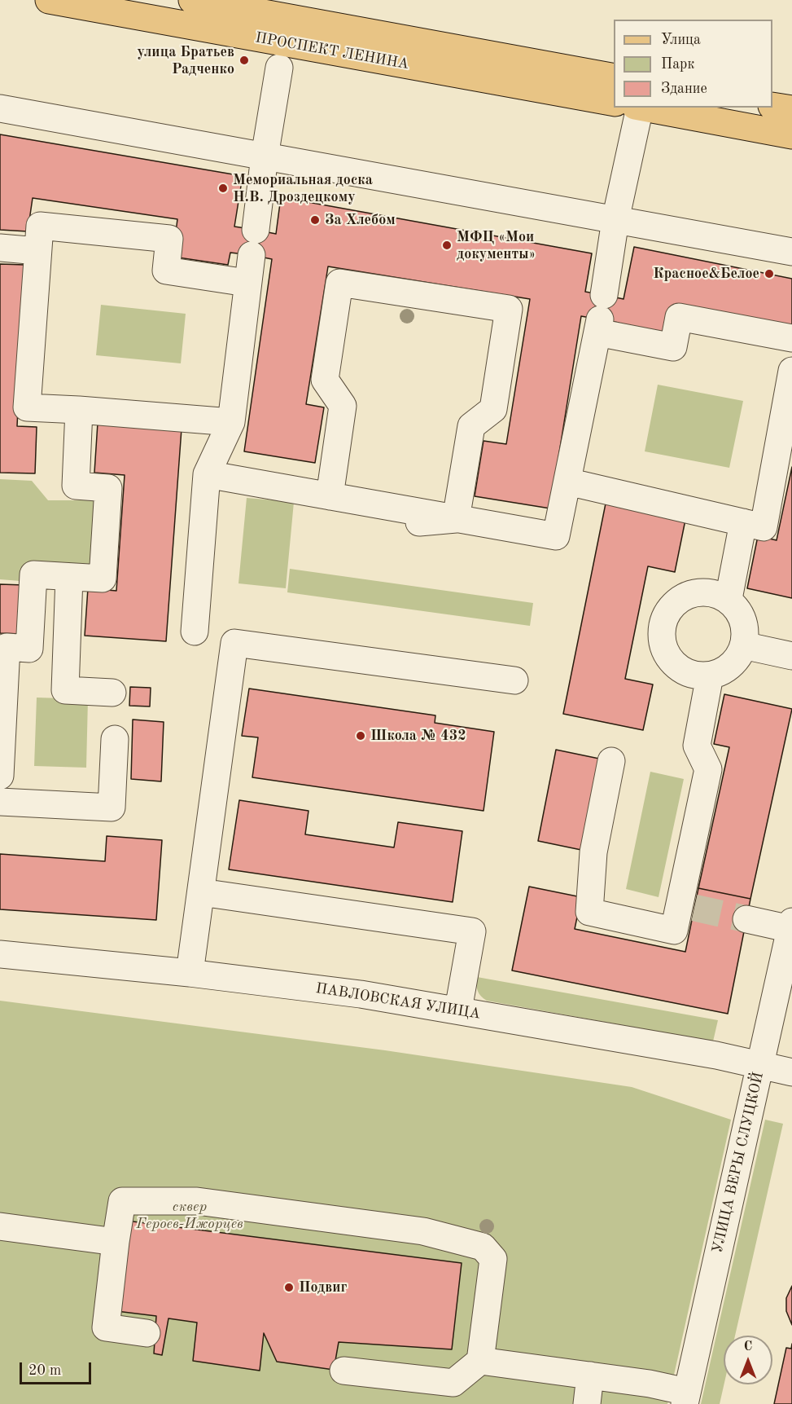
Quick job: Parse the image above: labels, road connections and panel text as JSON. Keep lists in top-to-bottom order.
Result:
{
  "streets": {
    "main road": ["ПРОСПЕКТ ЛЕНИНА"],
    "street": ["ПАВЛОВСКАЯ УЛИЦА", "УЛИЦА ВЕРЫ СЛУЦКОЙ"]
  },
  "crossings": [
    ["ПАВЛОВСКАЯ УЛИЦА", "УЛИЦА ВЕРЫ СЛУЦКОЙ"]
  ],
  "parks": ["сквер Героев-Ижорцев"],
  "places": [
    "улица Братьев Радченко",
    "Мемориальная доска Н.В. Дроздецкому",
    "За Хлебом",
    "МФЦ «Мои документы»",
    "Красное&Белое",
    "Школа № 432",
    "Подвиг"
  ],
  "legend": ["Улица", "Парк", "Здание"],
  "scale_bar": "20 m",
  "north": "top"
}
